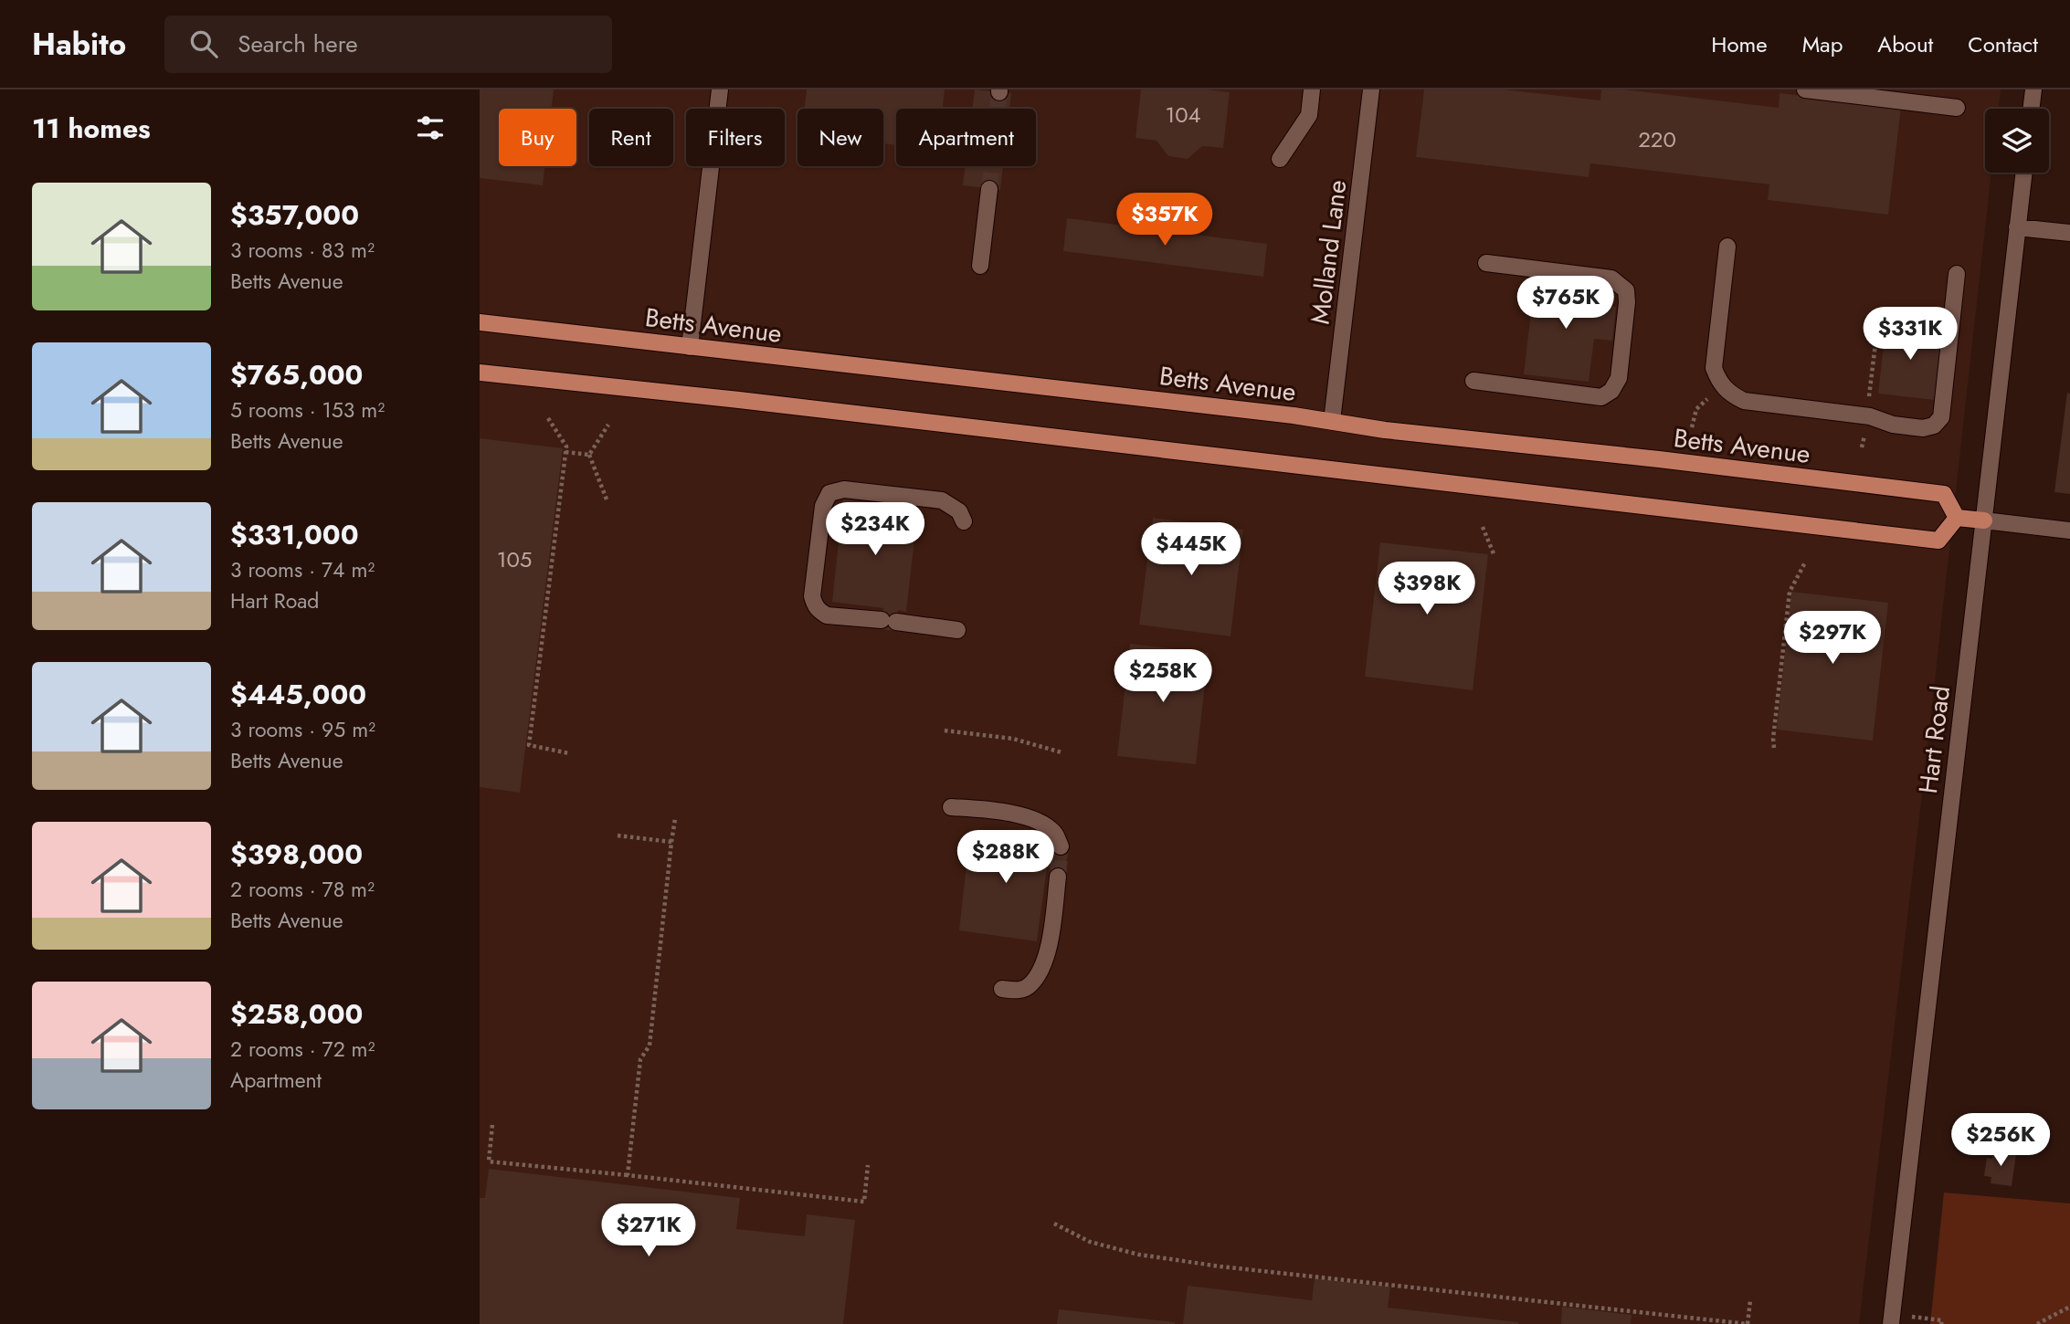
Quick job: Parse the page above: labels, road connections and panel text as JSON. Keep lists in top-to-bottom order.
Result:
{
  "streets": {
    "main road": ["Betts Avenue"],
    "street": ["Molland Lane", "Hart Road"]
  },
  "crossings": [
    ["Molland Lane", "Betts Avenue"]
  ],
  "house_numbers": ["104", "220", "105"],
  "page": {
    "header": "Habito",
    "search": "Search here",
    "nav": [
      "Home",
      "Map",
      "About",
      "Contact"
    ],
    "heading": "11 homes",
    "chip": [
      "Buy",
      "Rent",
      "Filters",
      "New",
      "Apartment"
    ],
    "list": [
      {
        "name": "$357,000",
        "note": "3 rooms · 83 m² · Betts Avenue"
      },
      {
        "name": "$765,000",
        "note": "5 rooms · 153 m² · Betts Avenue"
      },
      {
        "name": "$331,000",
        "note": "3 rooms · 74 m² · Hart Road"
      },
      {
        "name": "$445,000",
        "note": "3 rooms · 95 m² · Betts Avenue"
      },
      {
        "name": "$398,000",
        "note": "2 rooms · 78 m² · Betts Avenue"
      },
      {
        "name": "$258,000",
        "note": "2 rooms · 72 m² · Apartment"
      }
    ],
    "price": [
      "$357K",
      "$765K",
      "$331K",
      "$234K",
      "$445K",
      "$398K",
      "$297K",
      "$258K",
      "$288K",
      "$256K",
      "$271K"
    ]
  }
}
